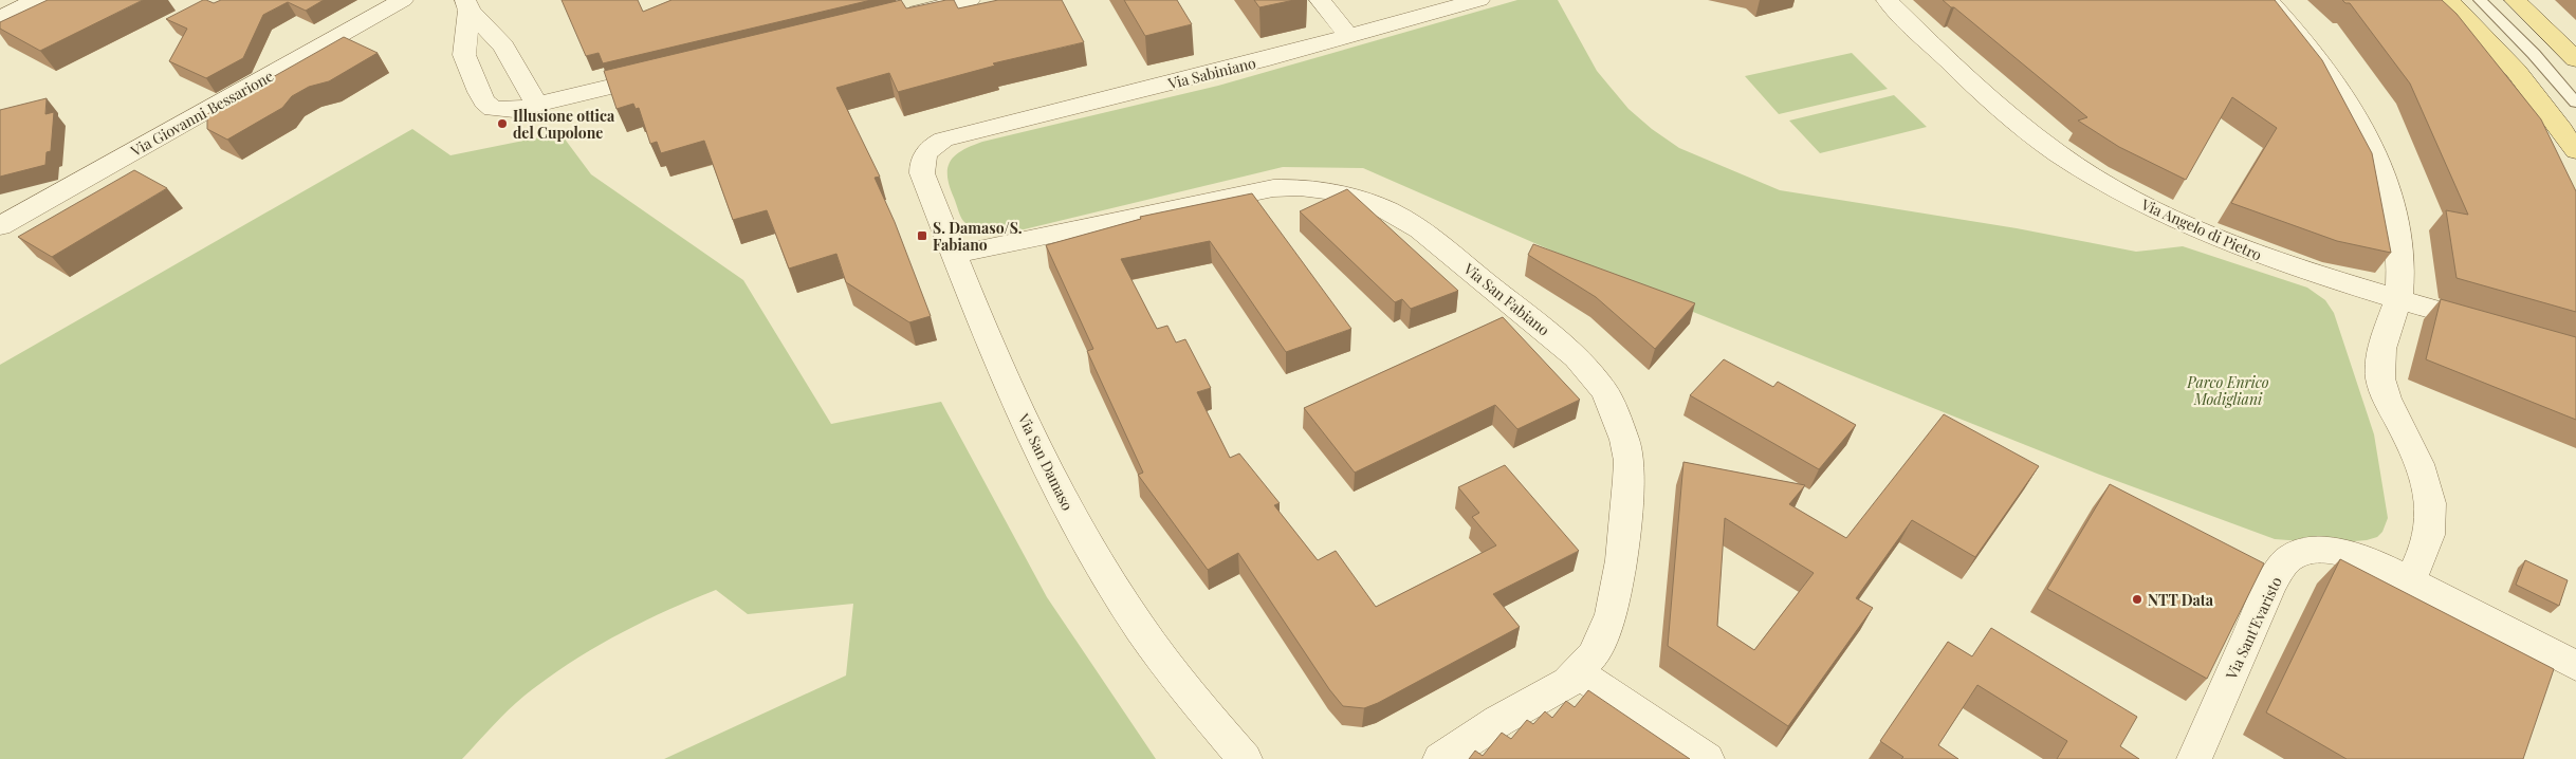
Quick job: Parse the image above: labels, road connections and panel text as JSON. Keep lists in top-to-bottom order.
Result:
{
  "streets": {
    "street": [
      "Via Sabiniano",
      "Via Giovanni Bessarione",
      "Via Angelo di Pietro",
      "Via San Fabiano",
      "Via San Damaso",
      "Via Sant'Evaristo"
    ]
  },
  "crossings": [
    ["Via Sabiniano", "Via San Damaso"],
    ["Via San Fabiano", "Via San Damaso"]
  ],
  "parks": ["Parco Enrico Modigliani"],
  "places": {
    "other": ["Illusione ottica del Cupolone", "NTT Data"],
    "transit": ["S. Damaso/S. Fabiano"]
  }
}
